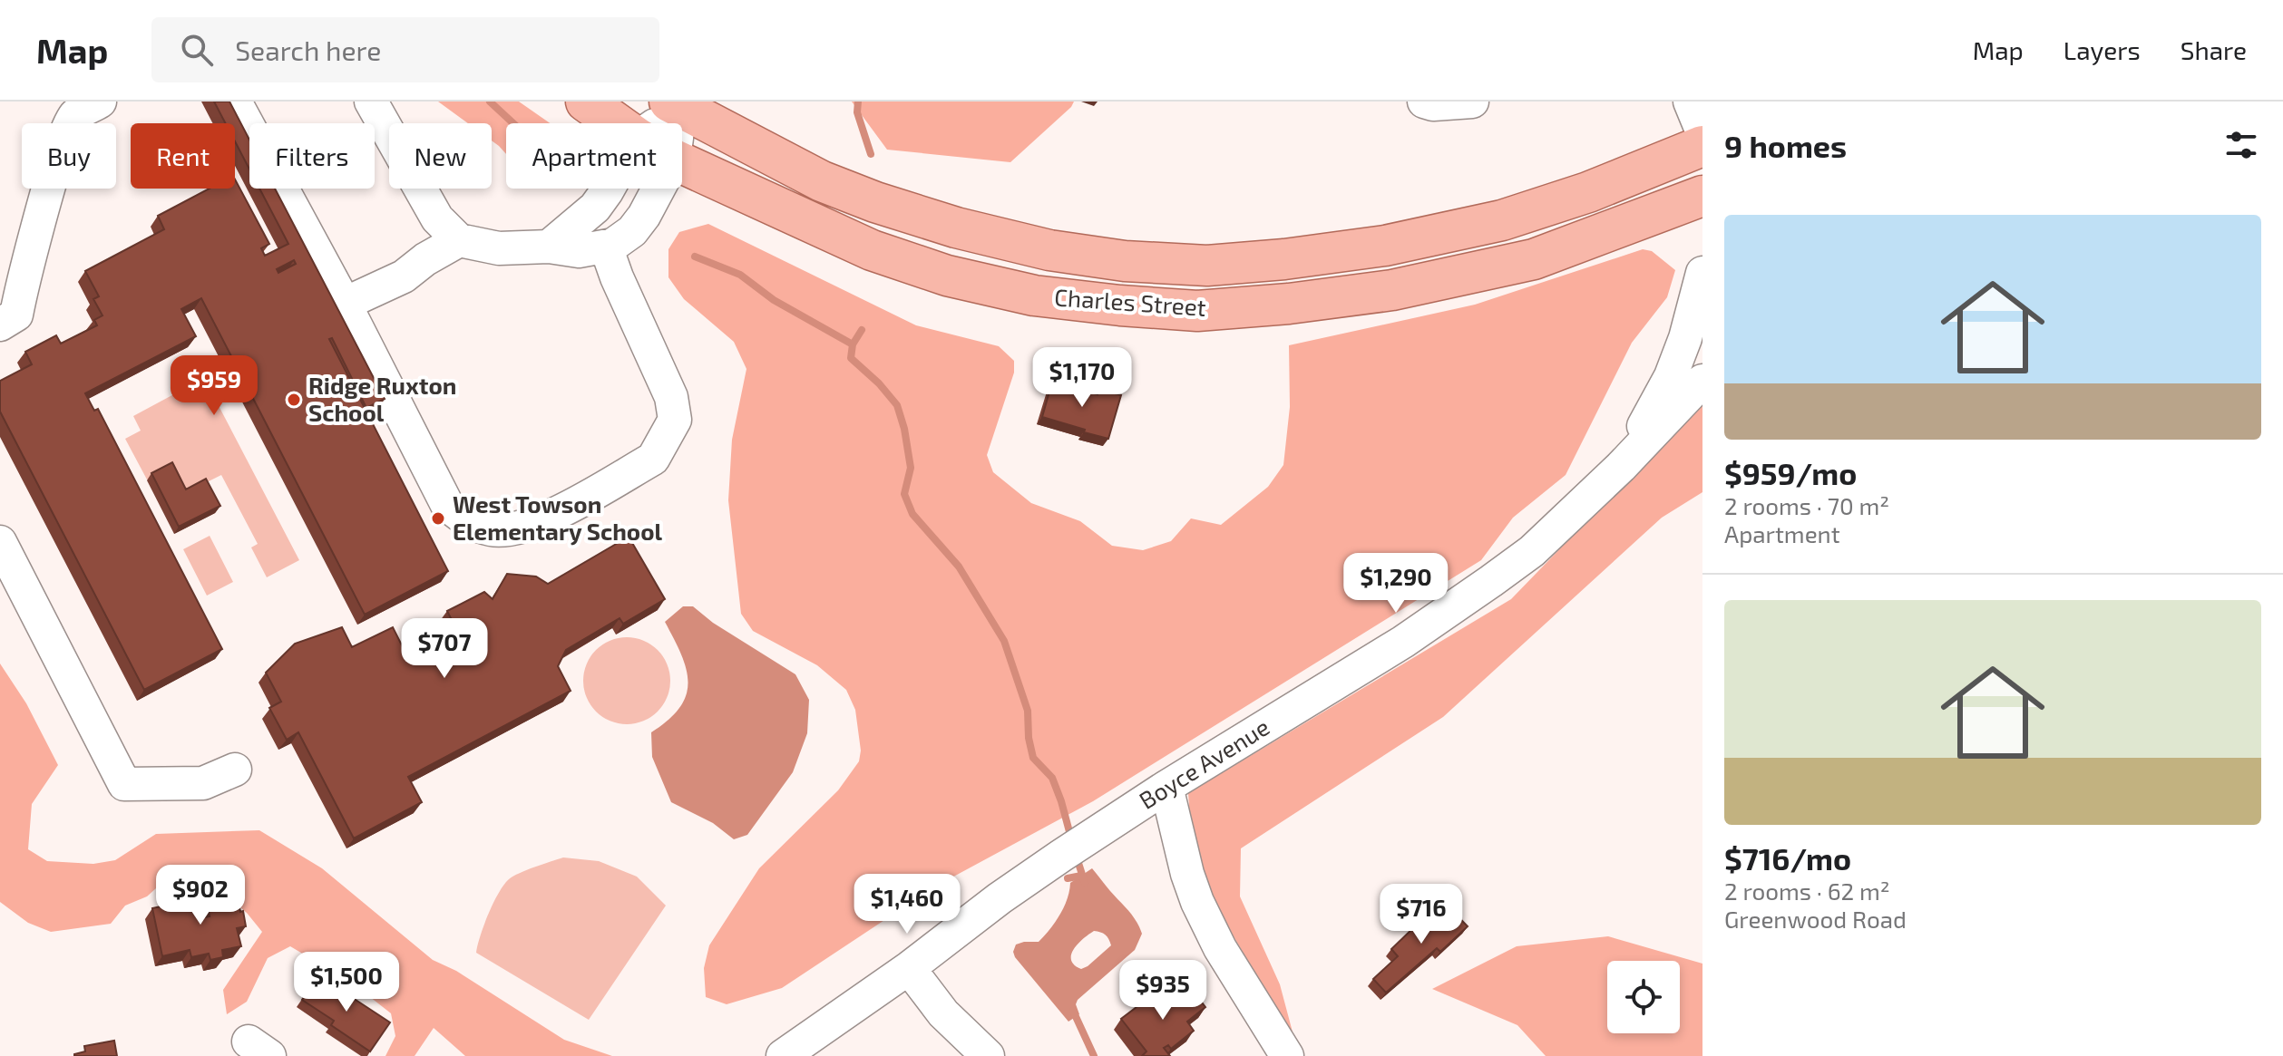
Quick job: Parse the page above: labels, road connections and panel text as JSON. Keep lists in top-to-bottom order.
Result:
{
  "streets": {
    "main road": ["Charles Street"],
    "street": ["Boyce Avenue"]
  },
  "places": ["Ridge Ruxton School", "West Towson Elementary School"],
  "page": {
    "header": "Map",
    "search": "Search here",
    "nav": ["Map", "Layers", "Share"],
    "heading": "9 homes",
    "chip": [
      "Buy",
      "Rent",
      "Filters",
      "New",
      "Apartment"
    ],
    "list": [
      {
        "name": "$959/mo",
        "note": "2 rooms · 70 m² · Apartment"
      },
      {
        "name": "$716/mo",
        "note": "2 rooms · 62 m² · Greenwood Road"
      }
    ],
    "price": [
      "$1,170",
      "$959",
      "$1,290",
      "$707",
      "$902",
      "$1,460",
      "$716",
      "$1,500",
      "$935"
    ]
  }
}
